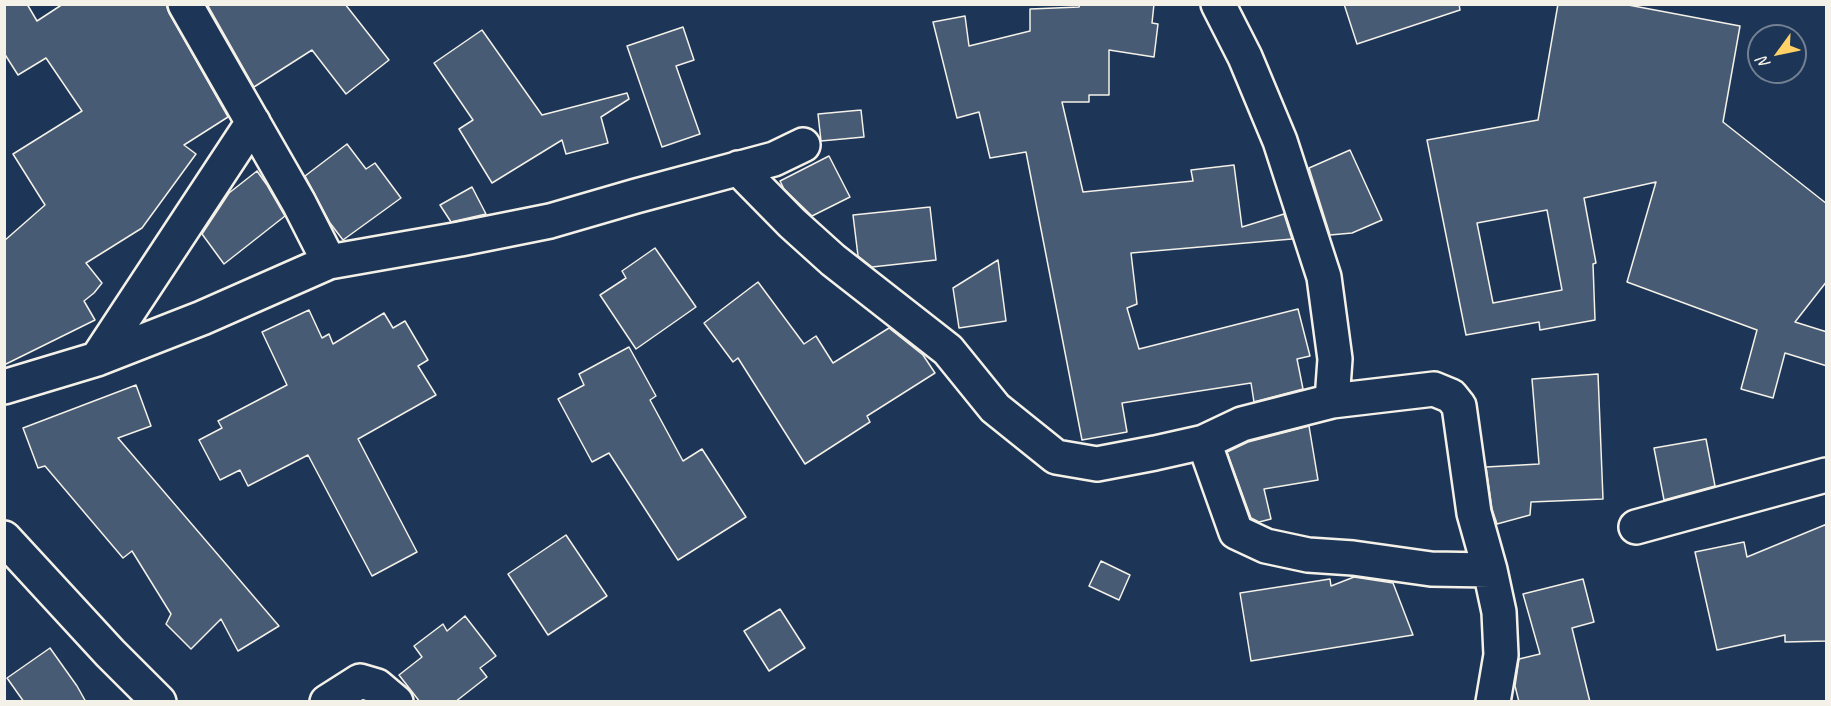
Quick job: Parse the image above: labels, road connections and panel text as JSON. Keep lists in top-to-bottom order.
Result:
{
  "north": "bottom left"
}
